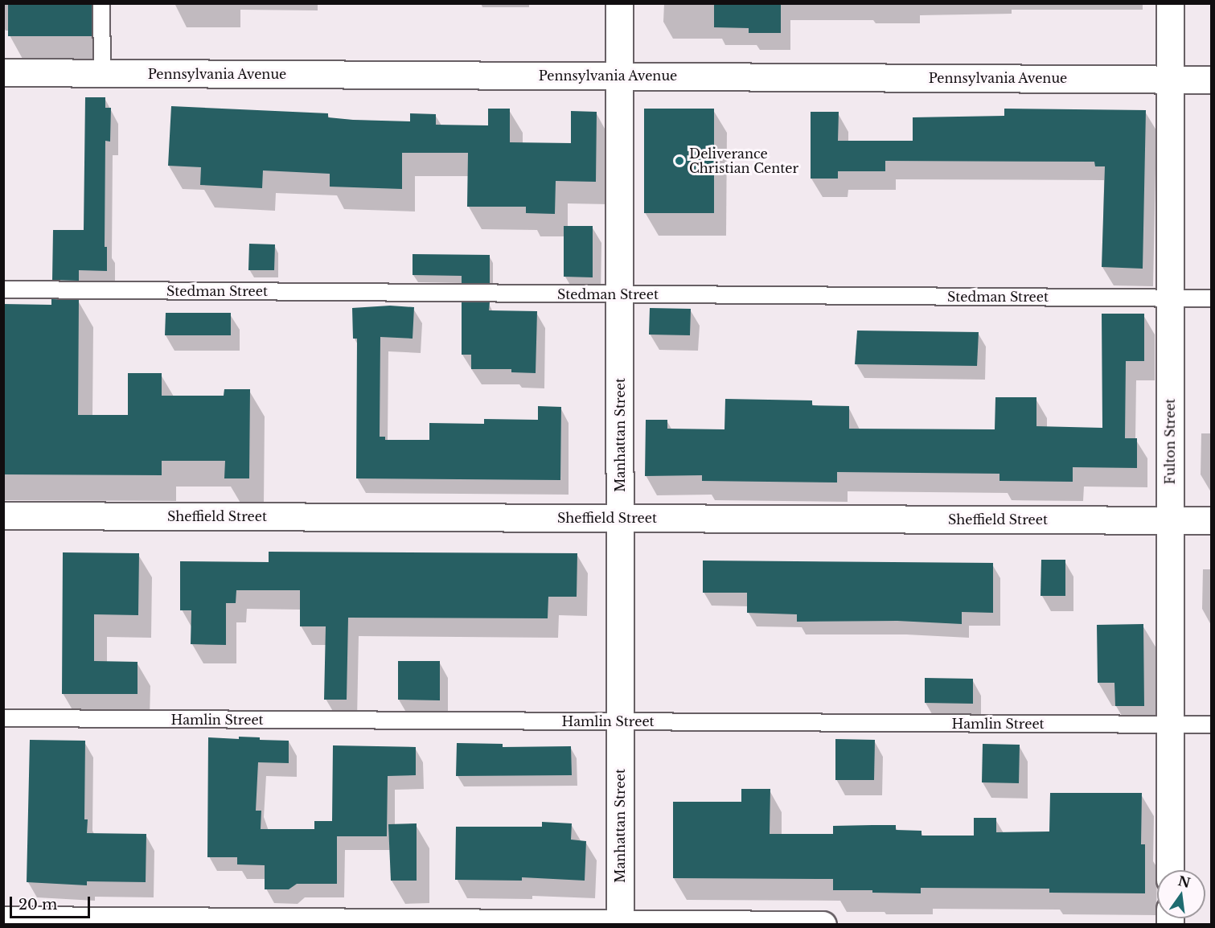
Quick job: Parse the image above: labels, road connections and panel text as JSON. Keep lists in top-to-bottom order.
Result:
{
  "streets": {
    "street": [
      "Pennsylvania Avenue",
      "Manhattan Street",
      "Fulton Street",
      "Sheffield Street"
    ],
    "lane": ["Stedman Street", "Hamlin Street"]
  },
  "crossings": [
    ["Pennsylvania Avenue", "Manhattan Street"],
    ["Pennsylvania Avenue", "Fulton Street"],
    ["Stedman Street", "Manhattan Street"],
    ["Stedman Street", "Fulton Street"],
    ["Manhattan Street", "Sheffield Street"],
    ["Manhattan Street", "Hamlin Street"],
    ["Fulton Street", "Sheffield Street"],
    ["Fulton Street", "Hamlin Street"]
  ],
  "places": ["Deliverance Christian Center"],
  "scale_bar": "20 m",
  "north": "top"
}
